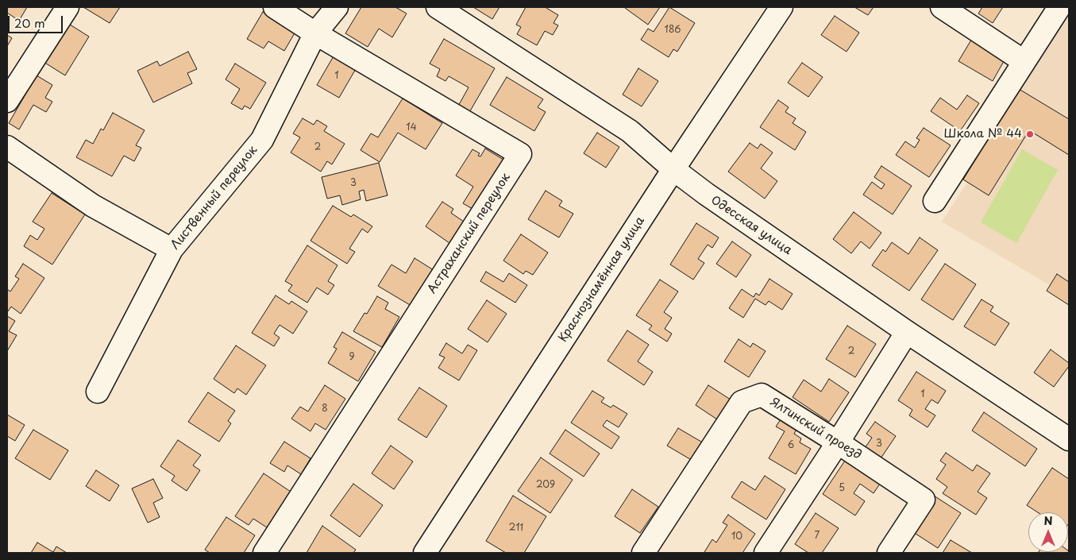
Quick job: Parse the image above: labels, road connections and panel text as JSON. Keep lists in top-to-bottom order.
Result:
{
  "streets": {
    "street": [
      "Лиственный переулок",
      "Одесская улица",
      "Астраханский переулок",
      "Краснознамённая улица",
      "Ялтинский проезд"
    ]
  },
  "crossings": [
    ["Лиственный переулок", "Астраханский переулок"],
    ["Одесская улица", "Краснознамённая улица"]
  ],
  "places": ["Школа № 44"],
  "house_numbers": [
    "186",
    "1",
    "14",
    "2",
    "3",
    "2",
    "9",
    "1",
    "8",
    "3",
    "6",
    "209",
    "5",
    "211",
    "7",
    "10"
  ],
  "scale_bar": "20 m",
  "north": "top"
}
